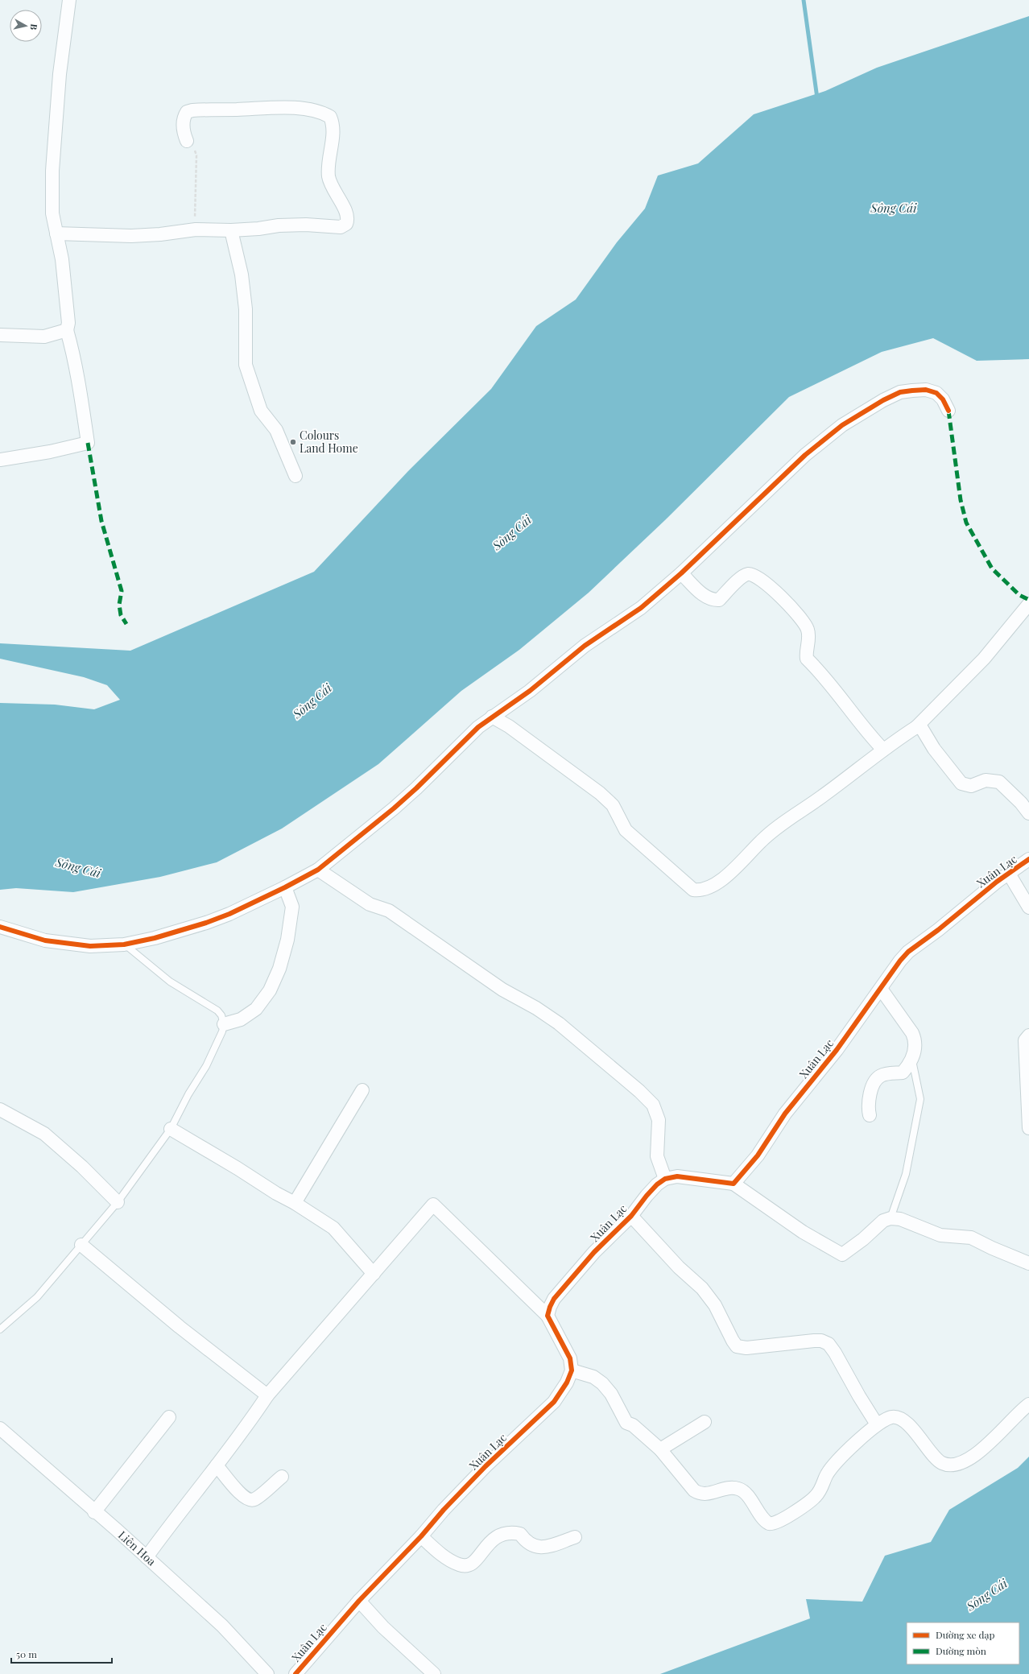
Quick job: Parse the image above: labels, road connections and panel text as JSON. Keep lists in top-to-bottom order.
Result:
{
  "streets": {
    "street": ["Xuân Lạc", "Liên Hoa"]
  },
  "water": ["Sông Cái"],
  "places": ["Colours Land Home"],
  "legend": ["Đường xe đạp", "Đường mòn"],
  "scale_bar": "50 m",
  "north": "right"
}
